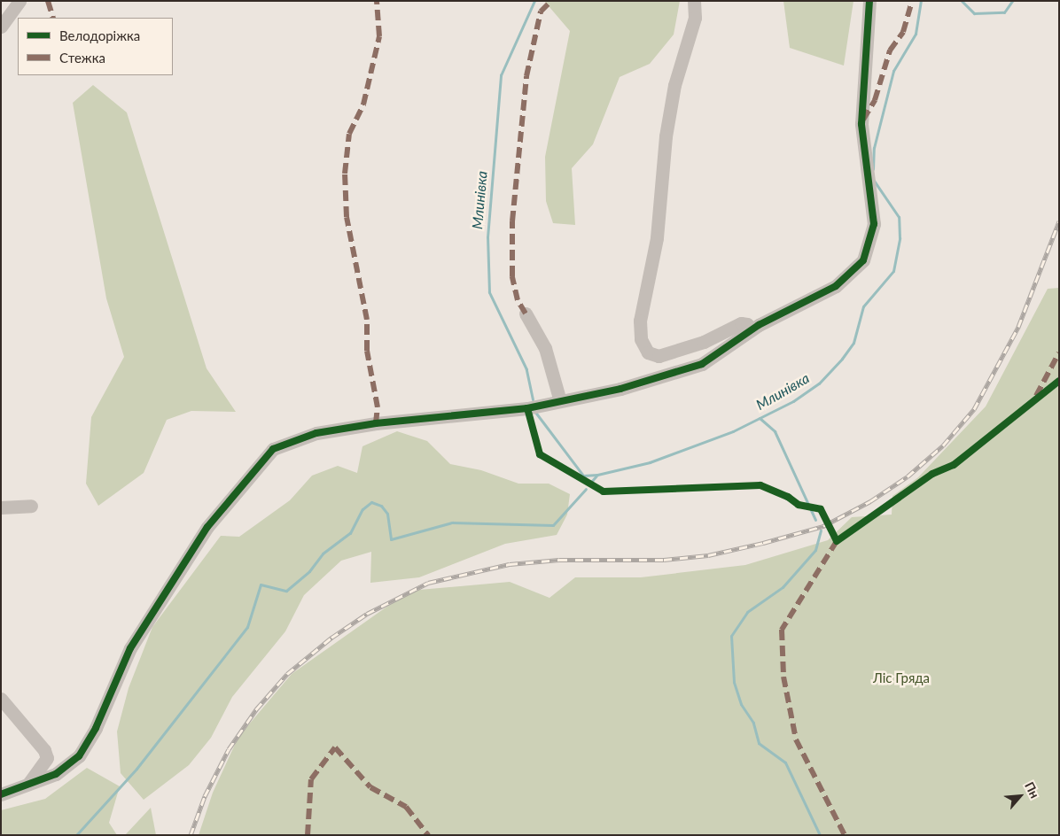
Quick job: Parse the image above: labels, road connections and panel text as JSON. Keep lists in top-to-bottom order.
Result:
{
  "water": ["Млинівка"],
  "parks": ["Ліс Гряда"],
  "legend": ["Велодоріжка", "Стежка"],
  "north": "top right"
}
